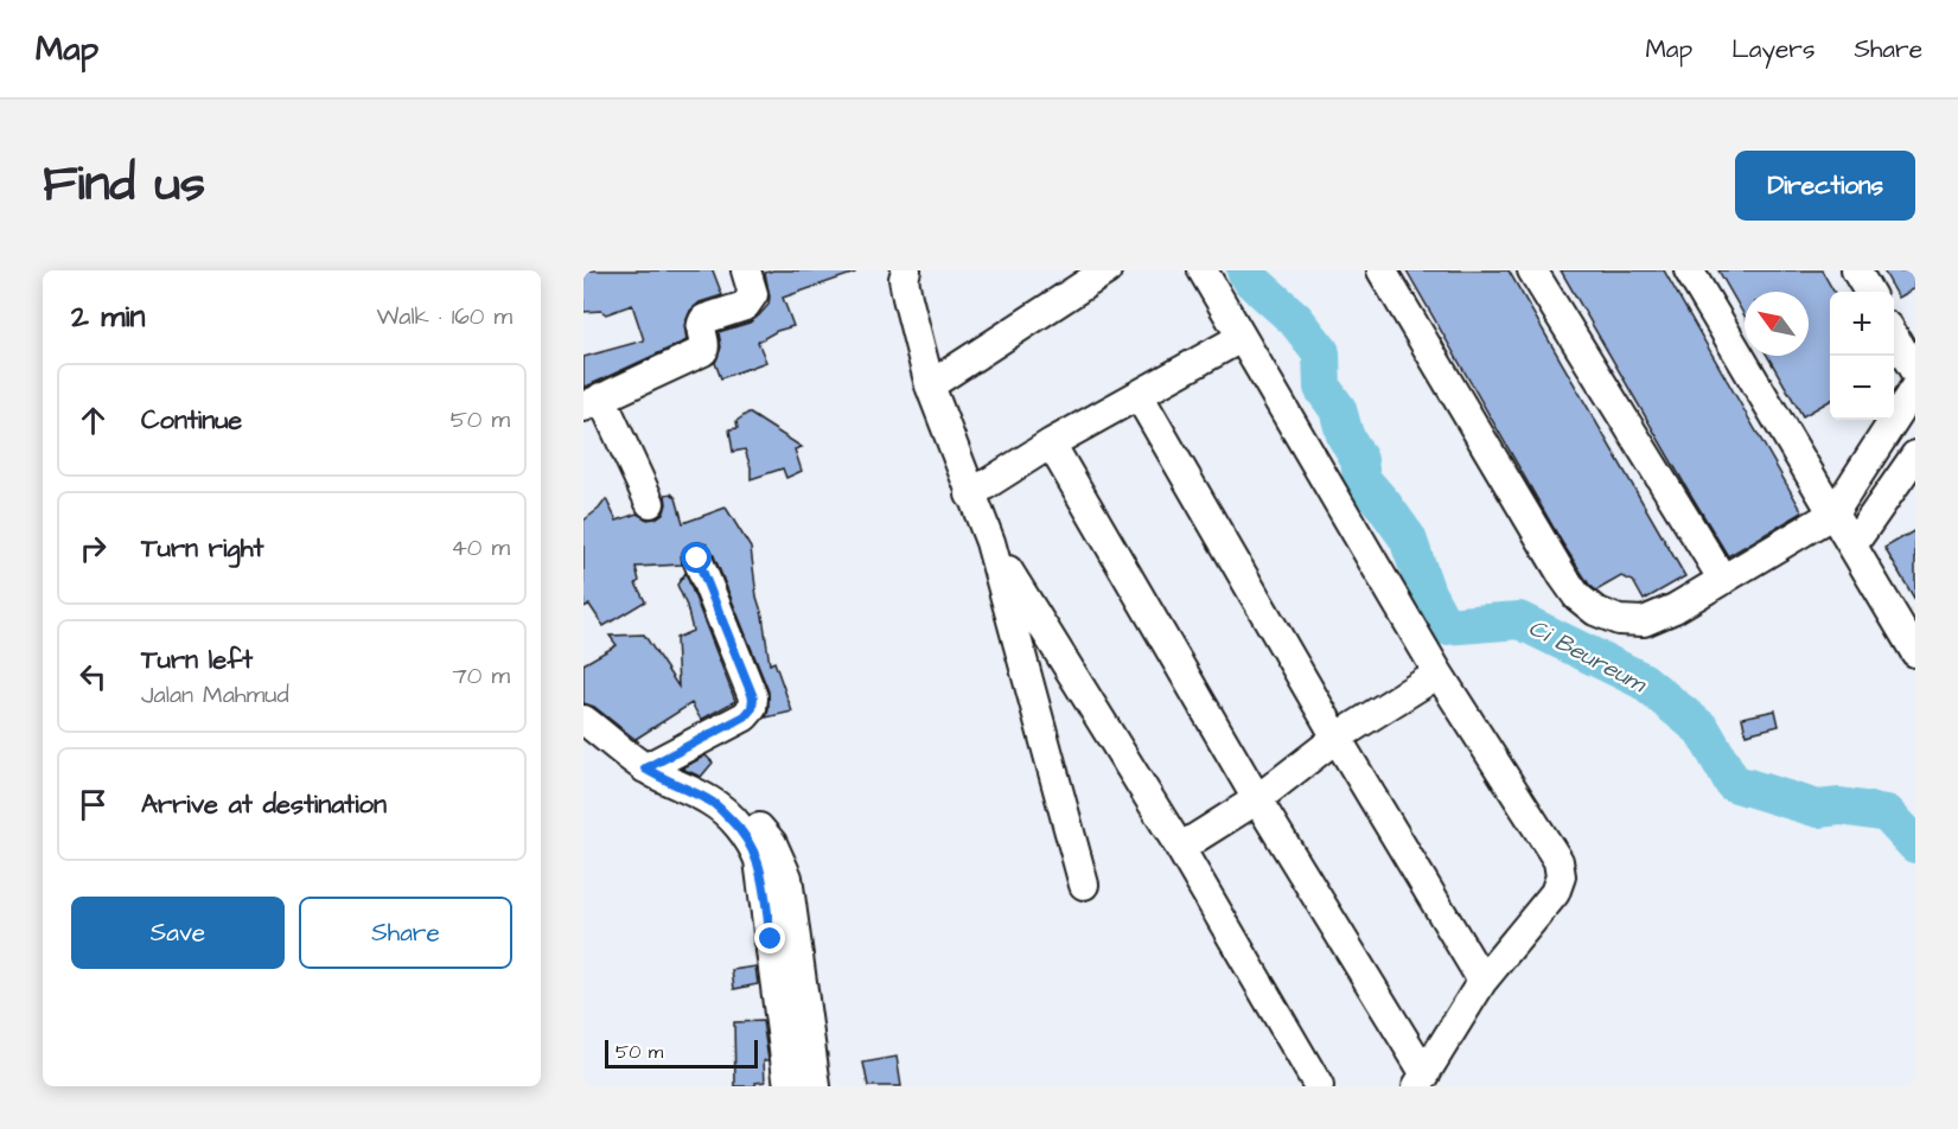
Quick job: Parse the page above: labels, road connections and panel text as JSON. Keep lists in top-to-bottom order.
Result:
{
  "water": ["Ci Beureum"],
  "scale_bar": "50 m",
  "north": "top left",
  "page": {
    "header": "Map",
    "nav": ["Map", "Layers", "Share"],
    "title": "Find us",
    "buttons": [
      "Directions",
      ["Save", "Share"]
    ],
    "heading": ["2 min", "Walk · 160 m"],
    "map_buttons": ["+", "−"],
    "list": [
      ["Continue", "50 m"],
      ["Turn right", "40 m"],
      ["Turn left", "Jalan Mahmud", "70 m"],
      "Arrive at destination"
    ],
    "scale": "50 m"
  }
}
